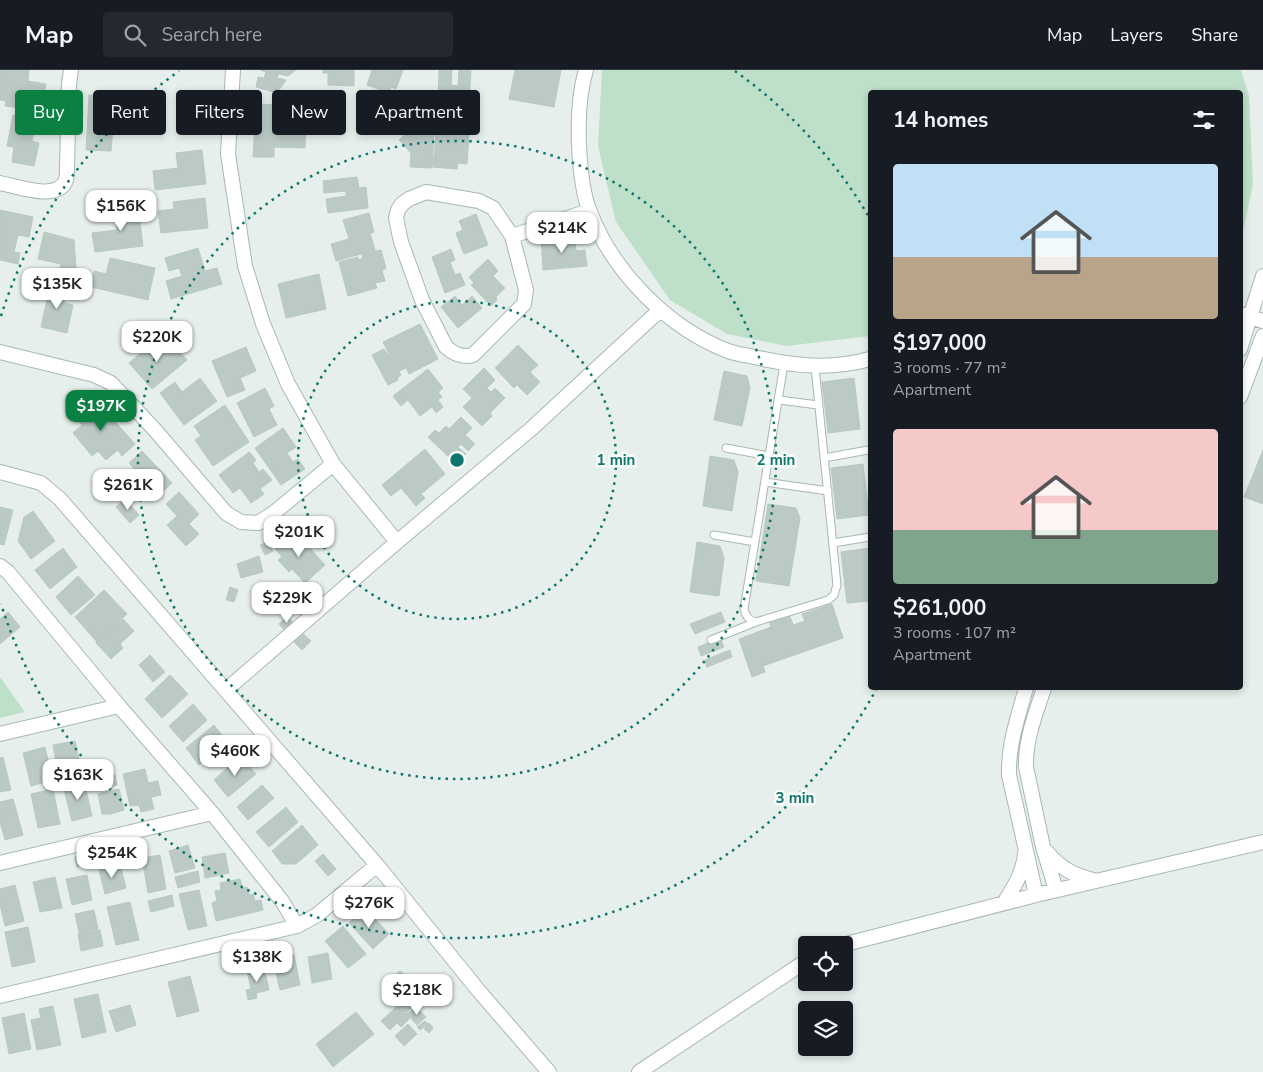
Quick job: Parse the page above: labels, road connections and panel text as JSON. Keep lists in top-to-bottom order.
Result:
{
  "page": {
    "header": "Map",
    "search": "Search here",
    "nav": ["Map", "Layers", "Share"],
    "chip": [
      "Buy",
      "Rent",
      "Filters",
      "New",
      "Apartment"
    ],
    "heading": "14 homes",
    "list": [
      {
        "name": "$197,000",
        "note": "3 rooms · 77 m² · Apartment"
      },
      {
        "name": "$261,000",
        "note": "3 rooms · 107 m² · Apartment"
      }
    ],
    "price": [
      "$156K",
      "$214K",
      "$135K",
      "$220K",
      "$197K",
      "$261K",
      "$201K",
      "$229K",
      "$460K",
      "$163K",
      "$254K",
      "$276K",
      "$138K",
      "$218K"
    ]
  },
  "rings": ["1 min", "2 min", "3 min"]
}
